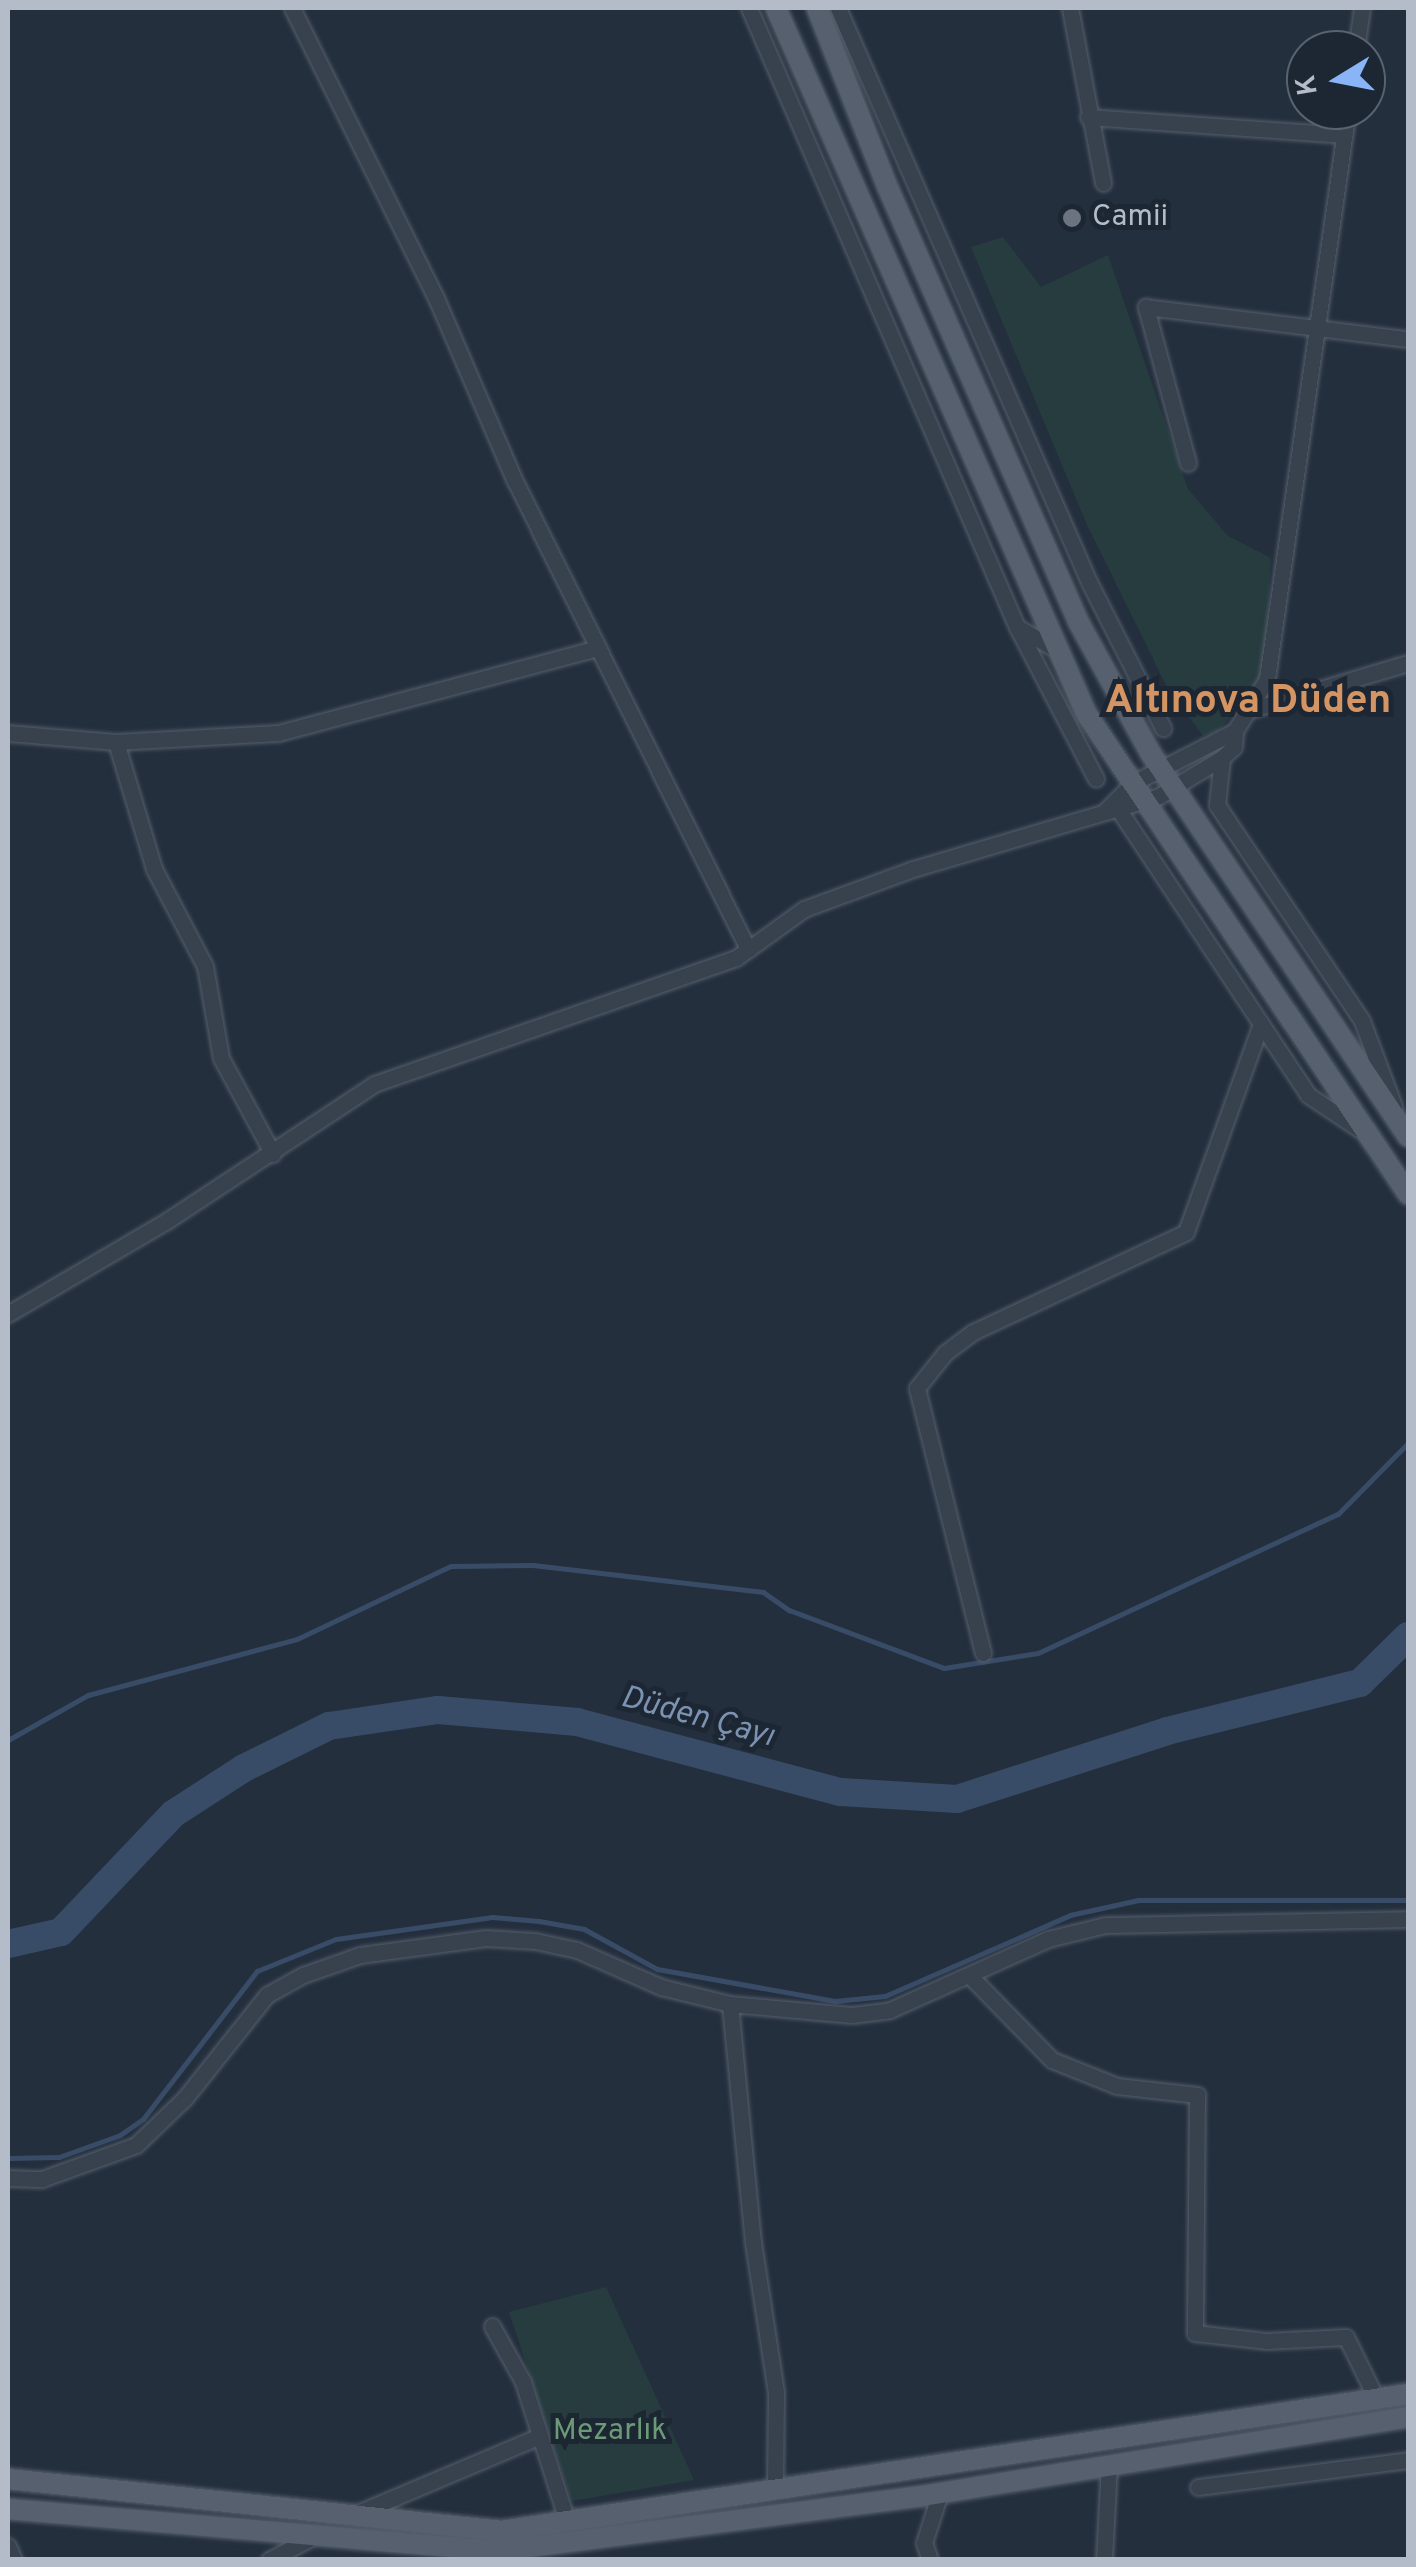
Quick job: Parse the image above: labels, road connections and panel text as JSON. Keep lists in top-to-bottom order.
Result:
{
  "districts": ["Altınova Düden"],
  "water": ["Düden Çayı"],
  "parks": ["Mezarlık"],
  "places": ["Camii"],
  "north": "left"
}
